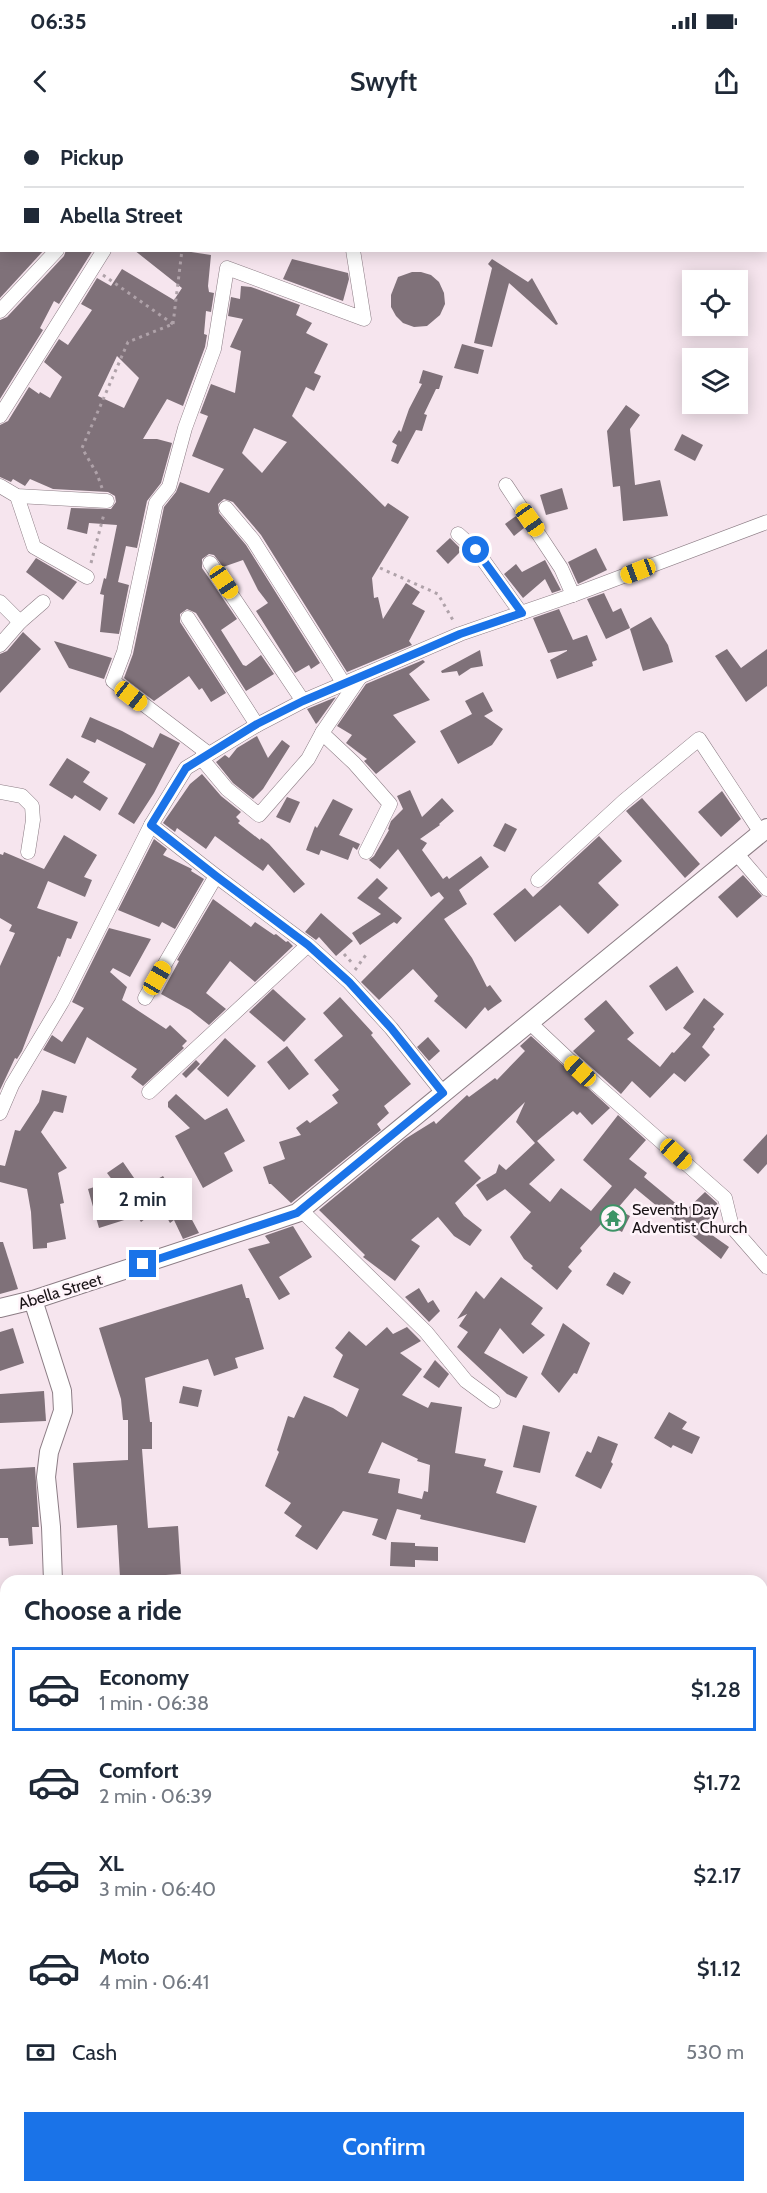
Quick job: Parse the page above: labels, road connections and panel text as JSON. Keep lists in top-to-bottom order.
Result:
{
  "streets": {
    "street": ["Abella Street"]
  },
  "places": {
    "temple": ["Seventh Day Adventist Church"]
  },
  "page": {
    "status": "06:35",
    "header": "Swyft",
    "banner": ["Pickup", "Abella Street"],
    "bubble": "2 min",
    "heading": "Choose a ride",
    "list": [
      {
        "name": "Economy",
        "note": "1 min · 06:38",
        "value": "$1.28"
      },
      {
        "name": "Comfort",
        "note": "2 min · 06:39",
        "value": "$1.72"
      },
      {
        "name": "XL",
        "note": "3 min · 06:40",
        "value": "$2.17"
      },
      {
        "name": "Moto",
        "note": "4 min · 06:41",
        "value": "$1.12"
      }
    ],
    "pay": ["Cash", "530 m"],
    "buttons": "Confirm"
  }
}
